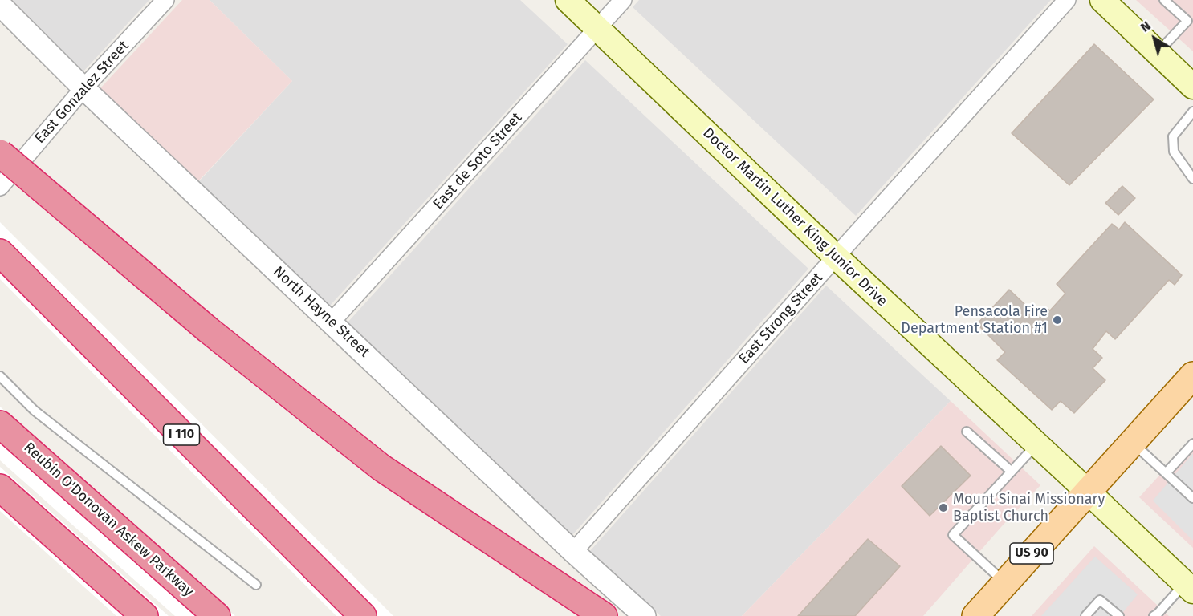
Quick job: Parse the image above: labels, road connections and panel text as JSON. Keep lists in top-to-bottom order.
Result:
{
  "streets": {
    "highway": ["I 110", "Reubin O'Donovan Askew Parkway"],
    "main road": ["Doctor Martin Luther King Junior Drive", "US 90"],
    "street": [
      "East Gonzalez Street",
      "East de Soto Street",
      "North Hayne Street",
      "East Strong Street"
    ]
  },
  "crossings": [
    ["East Gonzalez Street", "North Hayne Street"],
    ["East de Soto Street", "Doctor Martin Luther King Junior Drive"],
    ["East de Soto Street", "North Hayne Street"],
    ["Doctor Martin Luther King Junior Drive", "East Strong Street"],
    ["Doctor Martin Luther King Junior Drive", "US 90"],
    ["North Hayne Street", "East Strong Street"]
  ],
  "places": ["Pensacola Fire Department Station #1", "Mount Sinai Missionary Baptist Church"],
  "north": "top left"
}
